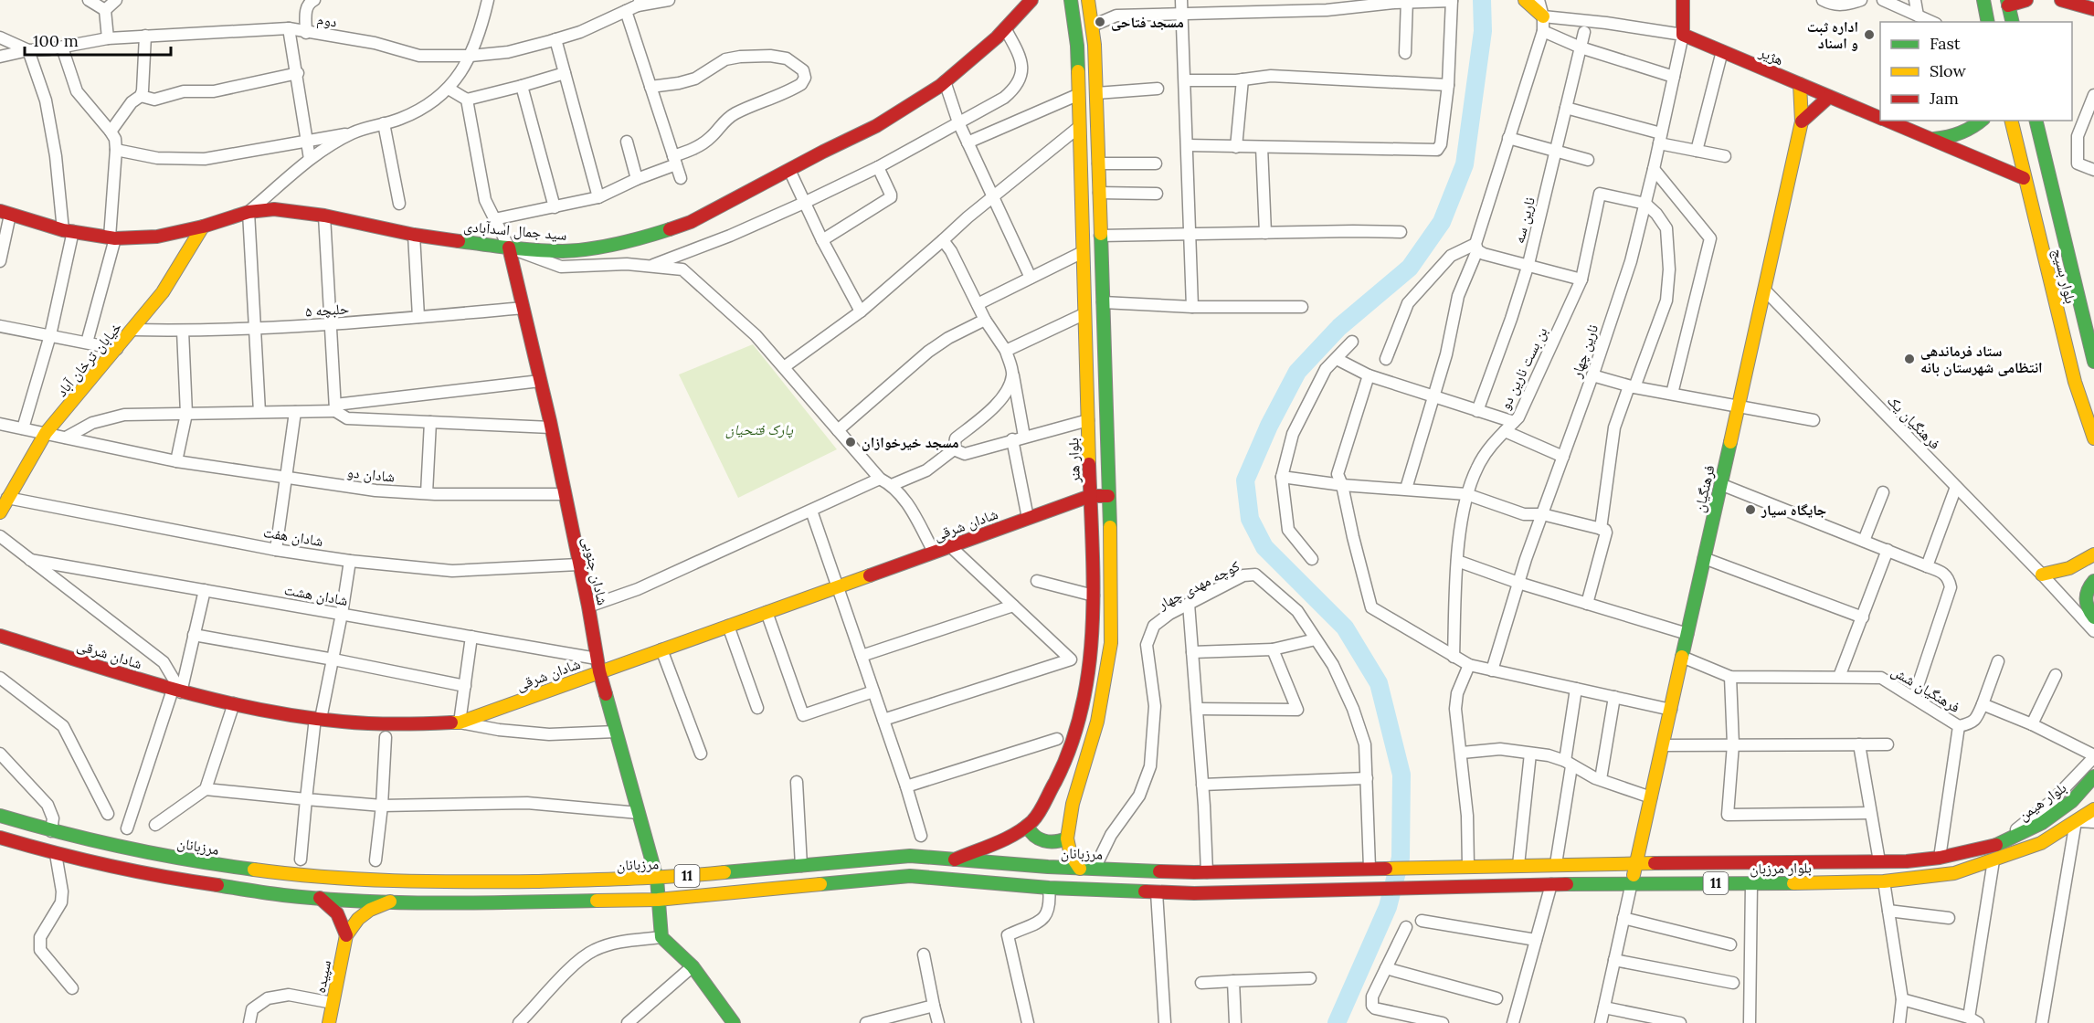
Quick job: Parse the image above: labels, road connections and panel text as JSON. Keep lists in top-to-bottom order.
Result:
{
  "streets": {
    "main road": [
      "هژیر",
      "سید جمال اسدآبادی",
      "بلوار بسیج",
      "خیابان ترخان آباد",
      "بلوار هنر",
      "فرهنگیان",
      "شادان شرقی",
      "شادان جنوبی",
      "بلوار هیمن",
      "مرزبانان",
      "بلوار مرزبان",
      "11",
      "سپیده"
    ],
    "street": [
      "دوم",
      "نارین سه",
      "حلبچه ۵",
      "نارین چهار",
      "بن بست نارین دو",
      "فرهنگیان یک",
      "شادان دو",
      "شادان هفت",
      "کوچه مهدی چهار",
      "شادان هشت",
      "فرهنگیان شش"
    ]
  },
  "crossings": [
    ["هژیر", "بلوار بسیج"],
    ["هژیر", "نارین چهار"],
    ["هژیر", "فرهنگیان"],
    ["نارین سه", "بن بست نارین دو"],
    ["سید جمال اسدآبادی", "خیابان ترخان آباد"],
    ["سید جمال اسدآبادی", "شادان جنوبی"],
    ["حلبچه ۵", "خیابان ترخان آباد"],
    ["حلبچه ۵", "شادان جنوبی"],
    ["نارین چهار", "بن بست نارین دو"],
    ["خیابان ترخان آباد", "شادان دو"],
    ["خیابان ترخان آباد", "شادان هفت"],
    ["فرهنگیان یک", "فرهنگیان"],
    ["بلوار هنر", "شادان شرقی"],
    ["بلوار هنر", "مرزبانان"],
    ["شادان دو", "شادان جنوبی"],
    ["فرهنگیان", "فرهنگیان شش"],
    ["فرهنگیان", "بلوار مرزبان"],
    ["شادان شرقی", "شادان جنوبی"],
    ["شادان هفت", "شادان جنوبی"],
    ["شادان جنوبی", "شادان هشت"],
    ["شادان جنوبی", "مرزبانان"],
    ["شادان جنوبی", "11"],
    ["کوچه مهدی چهار", "مرزبانان"],
    ["کوچه مهدی چهار", "بلوار مرزبان"],
    ["فرهنگیان شش", "بلوار مرزبان"],
    ["بلوار هیمن", "بلوار مرزبان"],
    ["بلوار هیمن", "11"],
    ["مرزبانان", "بلوار مرزبان"],
    ["بلوار مرزبان", "11"],
    ["11", "سپیده"]
  ],
  "parks": ["پارک فتحیان"],
  "places": [
    "مسجد فتاحی",
    "اداره ثبت و اسناد",
    "ستاد فرماندهی انتظامی شهرستان بانه",
    "مسجد خیرخوازان",
    "جایگاه سیار"
  ],
  "legend": ["Fast", "Slow", "Jam"],
  "scale_bar": "100 m"
}
